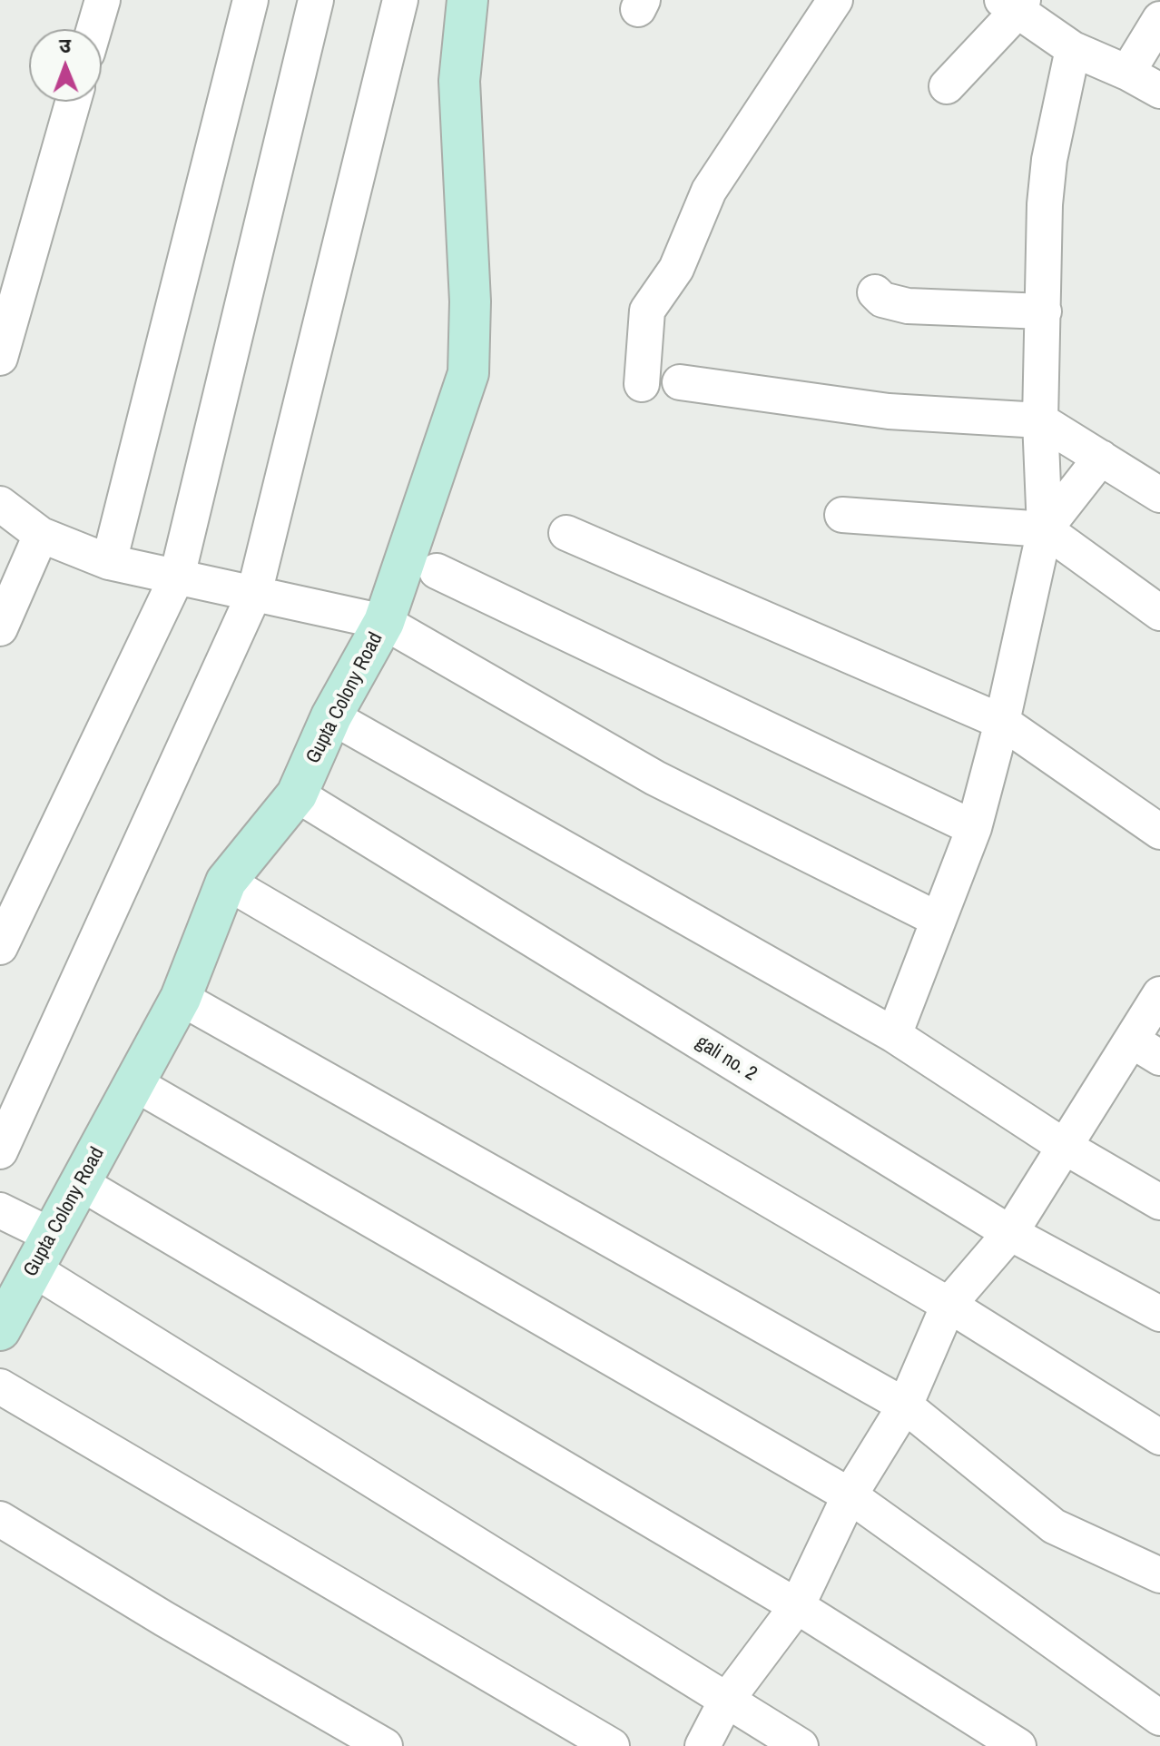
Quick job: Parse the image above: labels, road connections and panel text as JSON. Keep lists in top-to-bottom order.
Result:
{
  "streets": {
    "street": ["Gupta Colony Road", "gali no. 2"]
  },
  "crossings": [
    ["Gupta Colony Road", "gali no. 2"]
  ],
  "north": "top"
}
